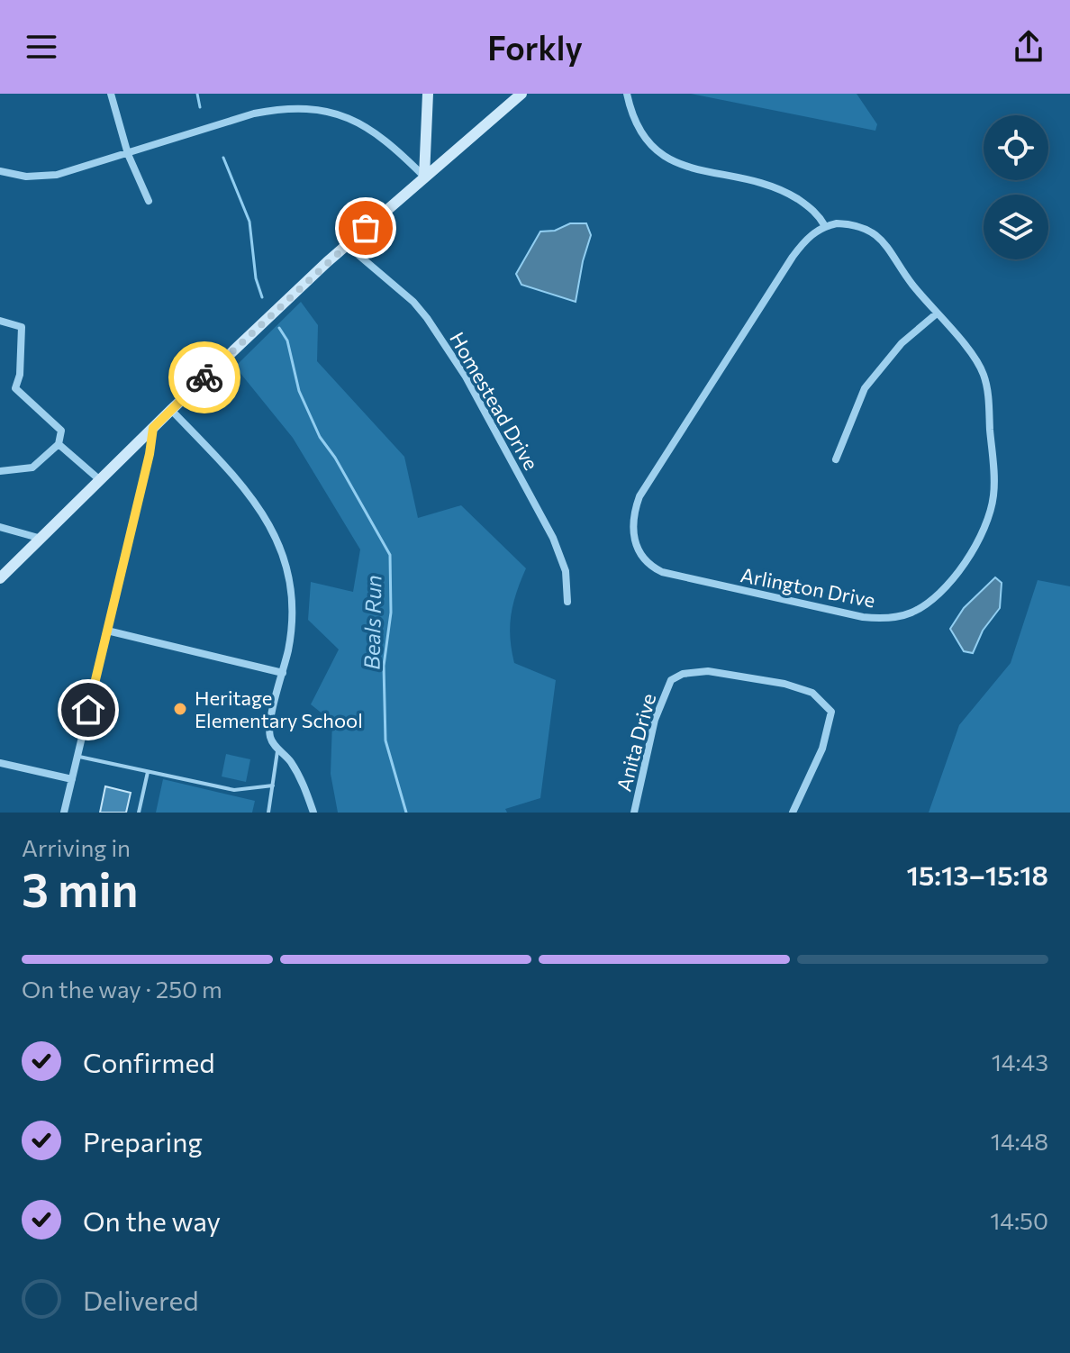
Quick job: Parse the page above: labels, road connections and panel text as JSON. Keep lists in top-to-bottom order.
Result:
{
  "streets": {
    "street": ["Homestead Drive", "Arlington Drive", "Anita Drive"]
  },
  "water": ["Beals Run"],
  "places": ["Heritage Elementary School"],
  "page": {
    "header": "Forkly",
    "heading": ["3 min", "Arriving in", "15:13–15:18"],
    "bar": "On the way · 250 m",
    "list": [
      ["Confirmed", "14:43"],
      ["Preparing", "14:48"],
      ["On the way", "14:50"],
      "Delivered"
    ]
  }
}
